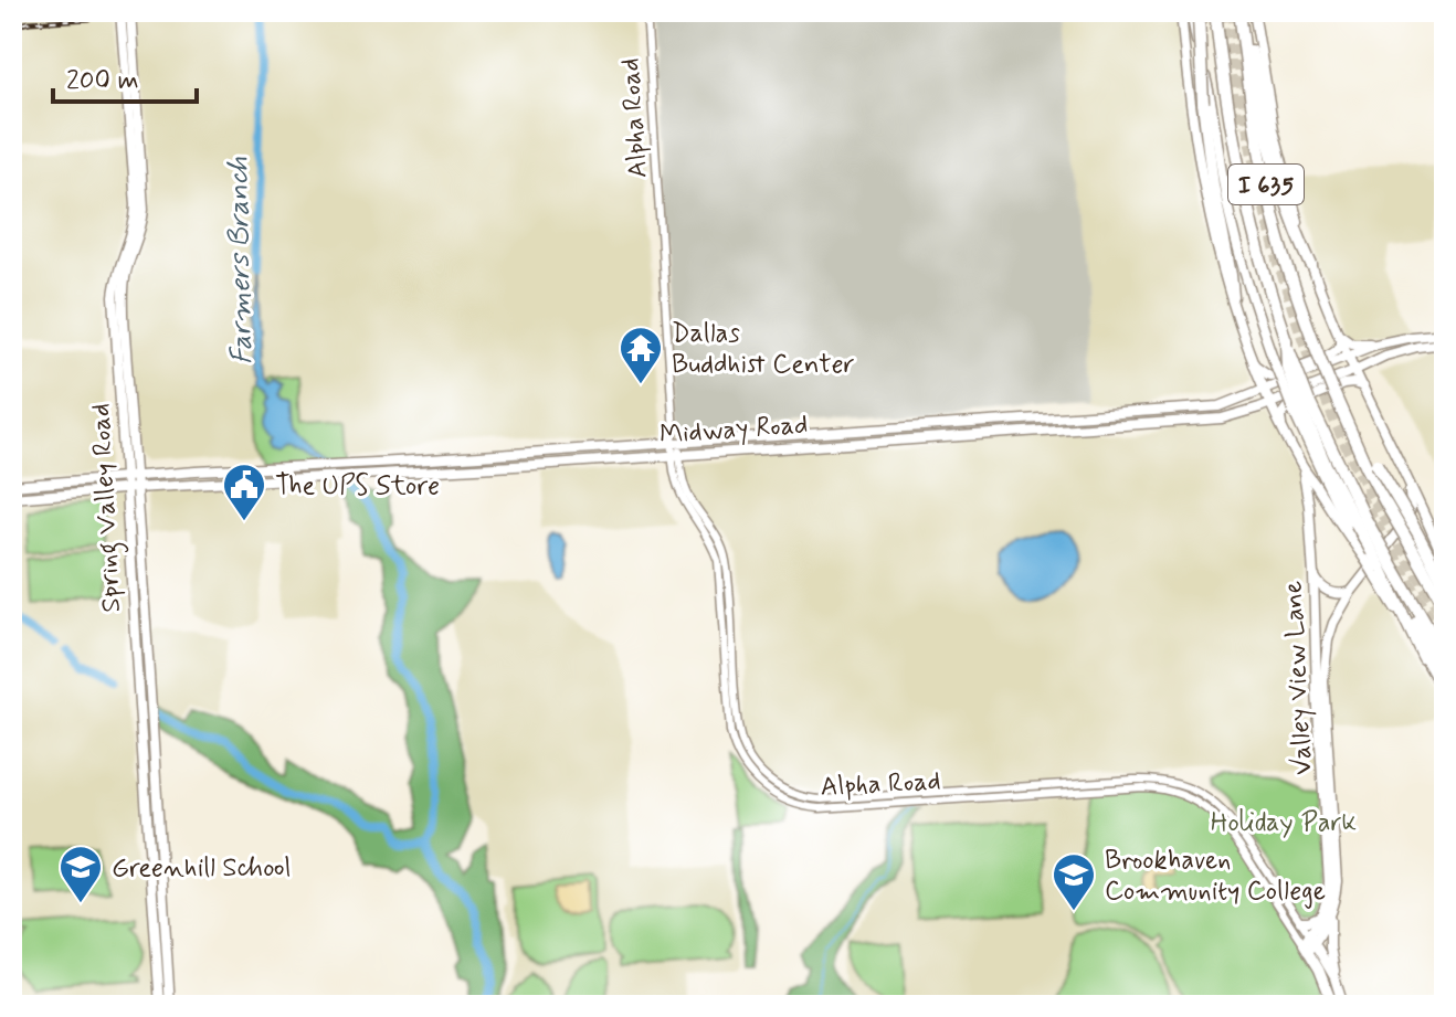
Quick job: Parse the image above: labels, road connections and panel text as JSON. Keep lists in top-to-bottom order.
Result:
{
  "streets": {
    "highway": ["I 635"],
    "main road": ["Midway Road", "Spring Valley Road", "Valley View Lane"],
    "street": ["Alpha Road"]
  },
  "crossings": [
    ["Alpha Road", "Midway Road"],
    ["Alpha Road", "Valley View Lane"],
    ["I 635", "Valley View Lane"],
    ["Midway Road", "Spring Valley Road"]
  ],
  "water": ["Farmers Branch"],
  "parks": ["Holiday Park"],
  "places": {
    "temple": ["Dallas Buddhist Center"],
    "public building": ["The UPS Store"],
    "school or university": ["Greenhill School", "Brookhaven Community College"]
  },
  "scale_bar": "200 m"
}
